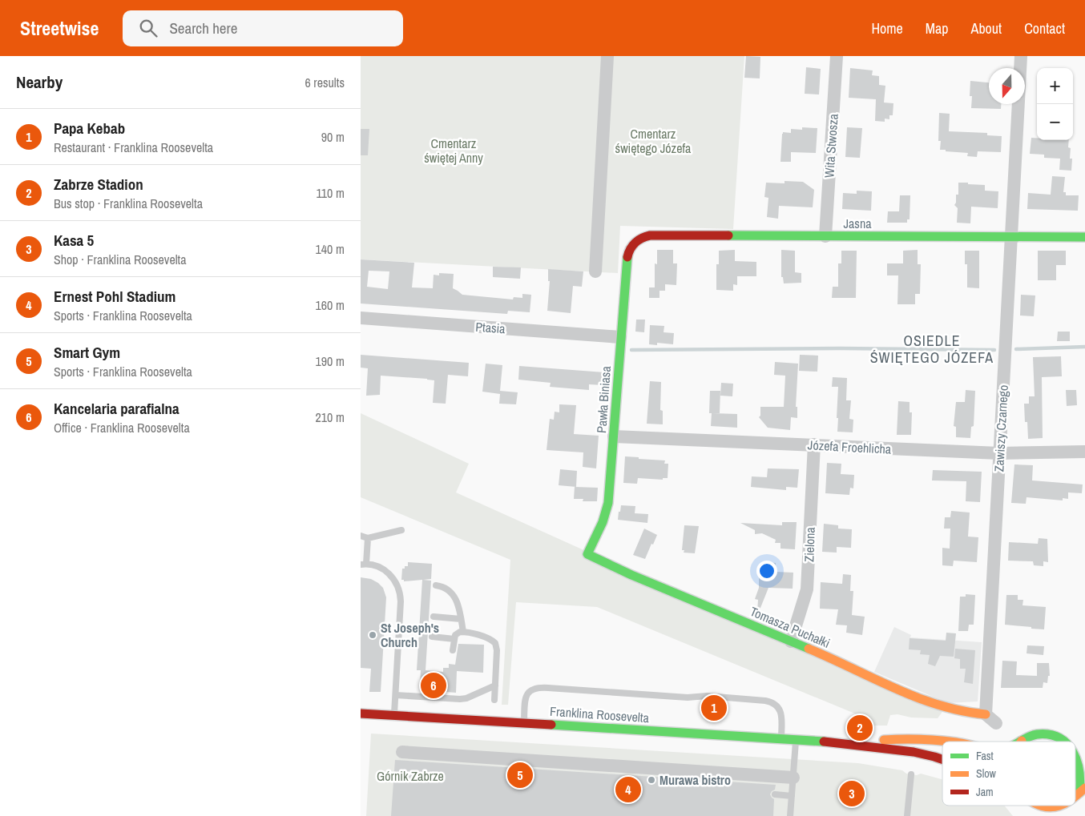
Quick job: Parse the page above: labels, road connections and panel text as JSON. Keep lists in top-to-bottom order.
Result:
{
  "streets": {
    "street": [
      "Wita Stwosza",
      "Jasna",
      "Ptasia",
      "Pawła Biniasa",
      "Zawiszy Czarnego",
      "Józefa Froehlicha",
      "Zielona",
      "Tomasza Puchałki",
      "Franklina Roosevelta"
    ]
  },
  "crossings": [
    ["Wita Stwosza", "Jasna"],
    ["Jasna", "Pawła Biniasa"],
    ["Jasna", "Zawiszy Czarnego"],
    ["Ptasia", "Pawła Biniasa"],
    ["Pawła Biniasa", "Józefa Froehlicha"],
    ["Pawła Biniasa", "Tomasza Puchałki"],
    ["Zawiszy Czarnego", "Józefa Froehlicha"],
    ["Zawiszy Czarnego", "Tomasza Puchałki"],
    ["Józefa Froehlicha", "Zielona"],
    ["Zielona", "Tomasza Puchałki"]
  ],
  "districts": ["OSIEDLE ŚWIĘTEGO JÓZEFA"],
  "parks": ["Cmentarz świętego Józefa", "Cmentarz świętej Anny", "Górnik Zabrze"],
  "places": ["St Joseph's Church", "Murawa bistro"],
  "legend": ["Fast", "Slow", "Jam"],
  "north": "bottom",
  "page": {
    "header": "Streetwise",
    "search": "Search here",
    "nav": [
      "Home",
      "Map",
      "About",
      "Contact"
    ],
    "heading": ["Nearby", "6 results"],
    "map_buttons": ["+", "−"],
    "list": [
      {
        "mark": "1",
        "name": "Papa Kebab",
        "note": "Restaurant · Franklina Roosevelta",
        "value": "90 m"
      },
      {
        "mark": "2",
        "name": "Zabrze Stadion",
        "note": "Bus stop · Franklina Roosevelta",
        "value": "110 m"
      },
      {
        "mark": "3",
        "name": "Kasa 5",
        "note": "Shop · Franklina Roosevelta",
        "value": "140 m"
      },
      {
        "mark": "4",
        "name": "Ernest Pohl Stadium",
        "note": "Sports · Franklina Roosevelta",
        "value": "160 m"
      },
      {
        "mark": "5",
        "name": "Smart Gym",
        "note": "Sports · Franklina Roosevelta",
        "value": "190 m"
      },
      {
        "mark": "6",
        "name": "Kancelaria parafialna",
        "note": "Office · Franklina Roosevelta",
        "value": "210 m"
      }
    ],
    "pins": [
      "6",
      "1",
      "2",
      "5",
      "4",
      "3"
    ]
  }
}
